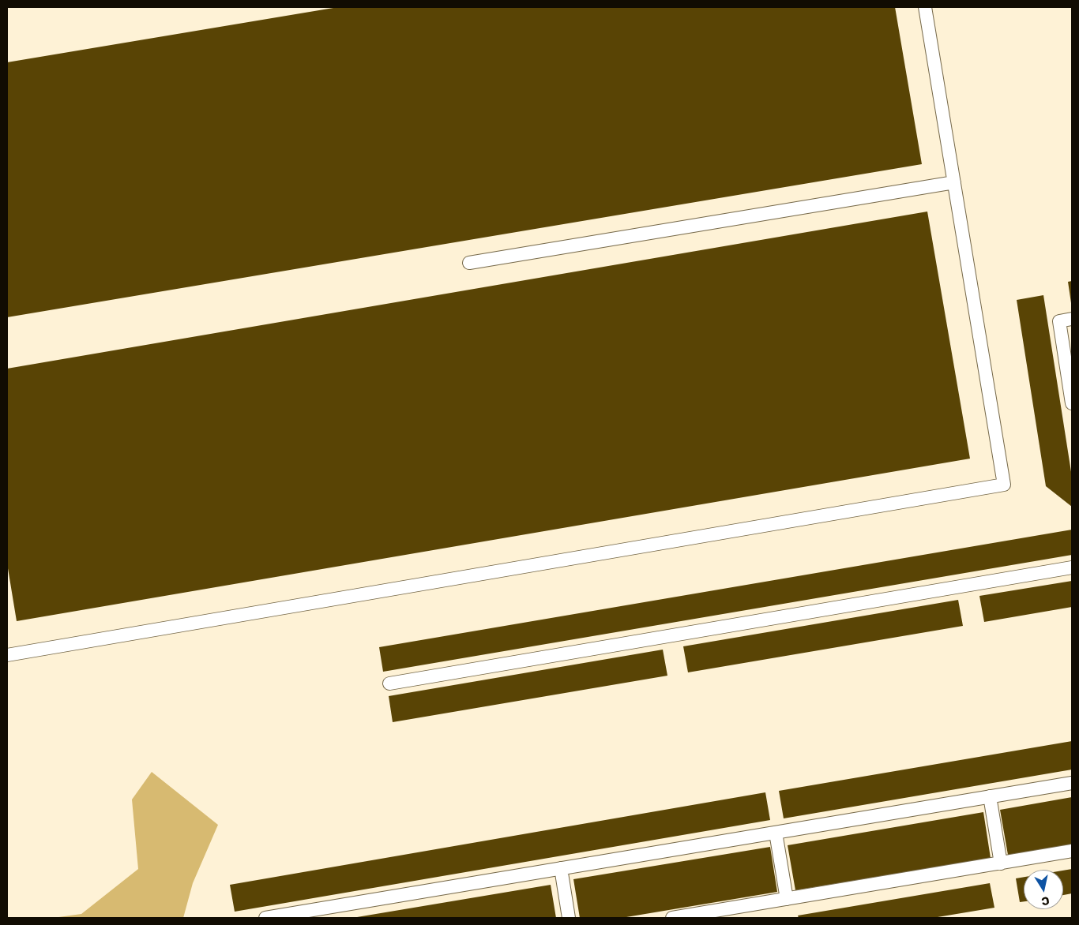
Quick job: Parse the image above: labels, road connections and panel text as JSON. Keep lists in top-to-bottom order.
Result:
{
  "north": "bottom"
}
